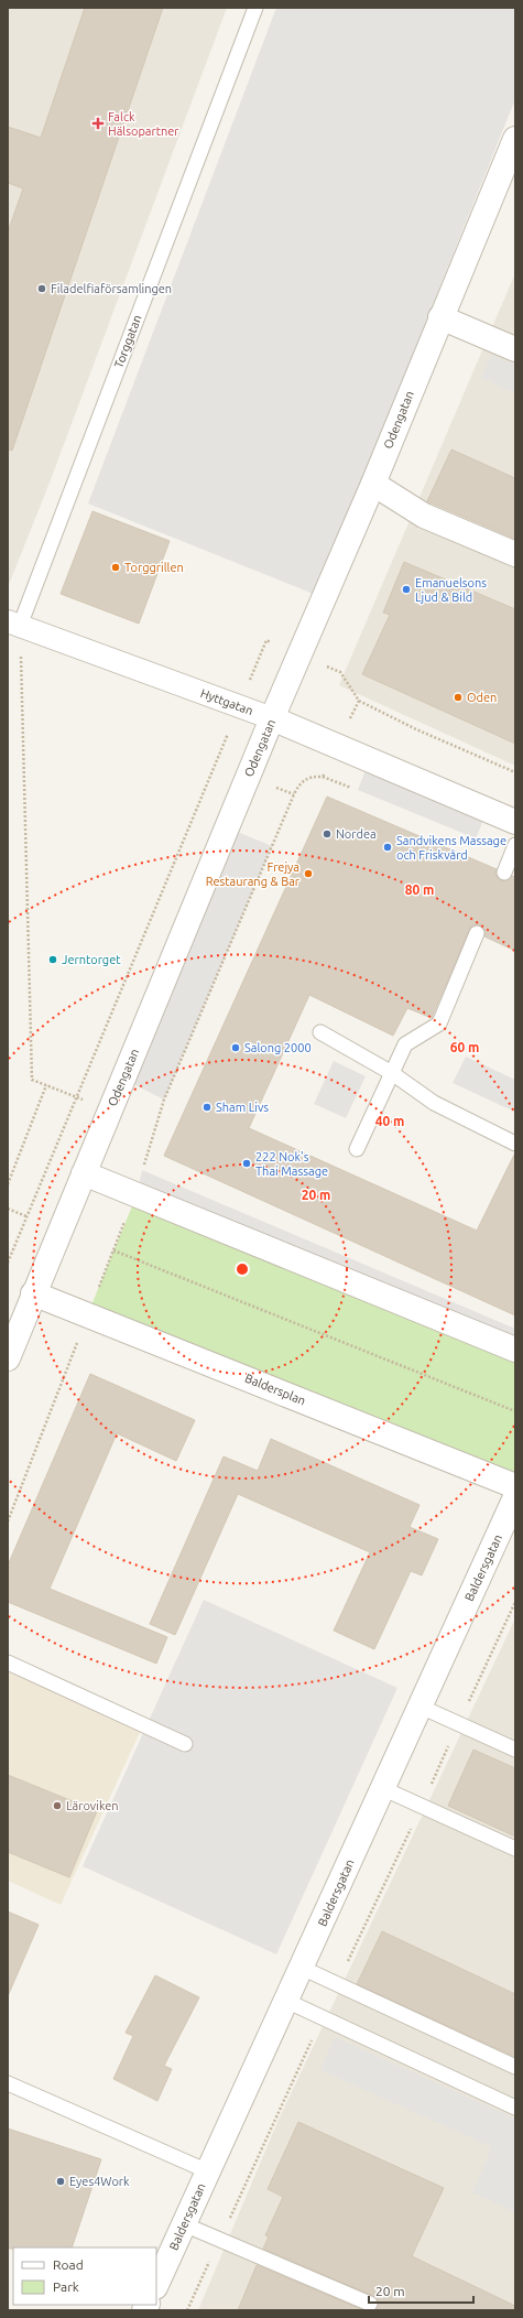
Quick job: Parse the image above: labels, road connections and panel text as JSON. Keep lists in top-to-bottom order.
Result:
{
  "streets": {
    "street": [
      "Odengatan",
      "Hyttgatan",
      "Baldersplan",
      "Baldersgatan"
    ],
    "lane": ["Torggatan"]
  },
  "crossings": [
    ["Torggatan", "Hyttgatan"],
    ["Odengatan", "Hyttgatan"],
    ["Odengatan", "Baldersplan"]
  ],
  "places": {
    "health": ["Falck Hälsopartner"],
    "other": [
      "Filadelfiaförsamlingen",
      "Torggrillen",
      "Emanuelsons Ljud & Bild",
      "Oden",
      "Nordea",
      "Sandvikens Massage och Friskvård",
      "Frejya Restaurang & Bar",
      "Jerntorget",
      "Salong 2000",
      "Sham Livs",
      "222 Nok's Thai Massage",
      "Läroviken",
      "Eyes4Work"
    ]
  },
  "legend": ["Road", "Park"],
  "scale_bar": "20 m",
  "rings": [
    "80 m",
    "60 m",
    "40 m",
    "20 m"
  ]
}
